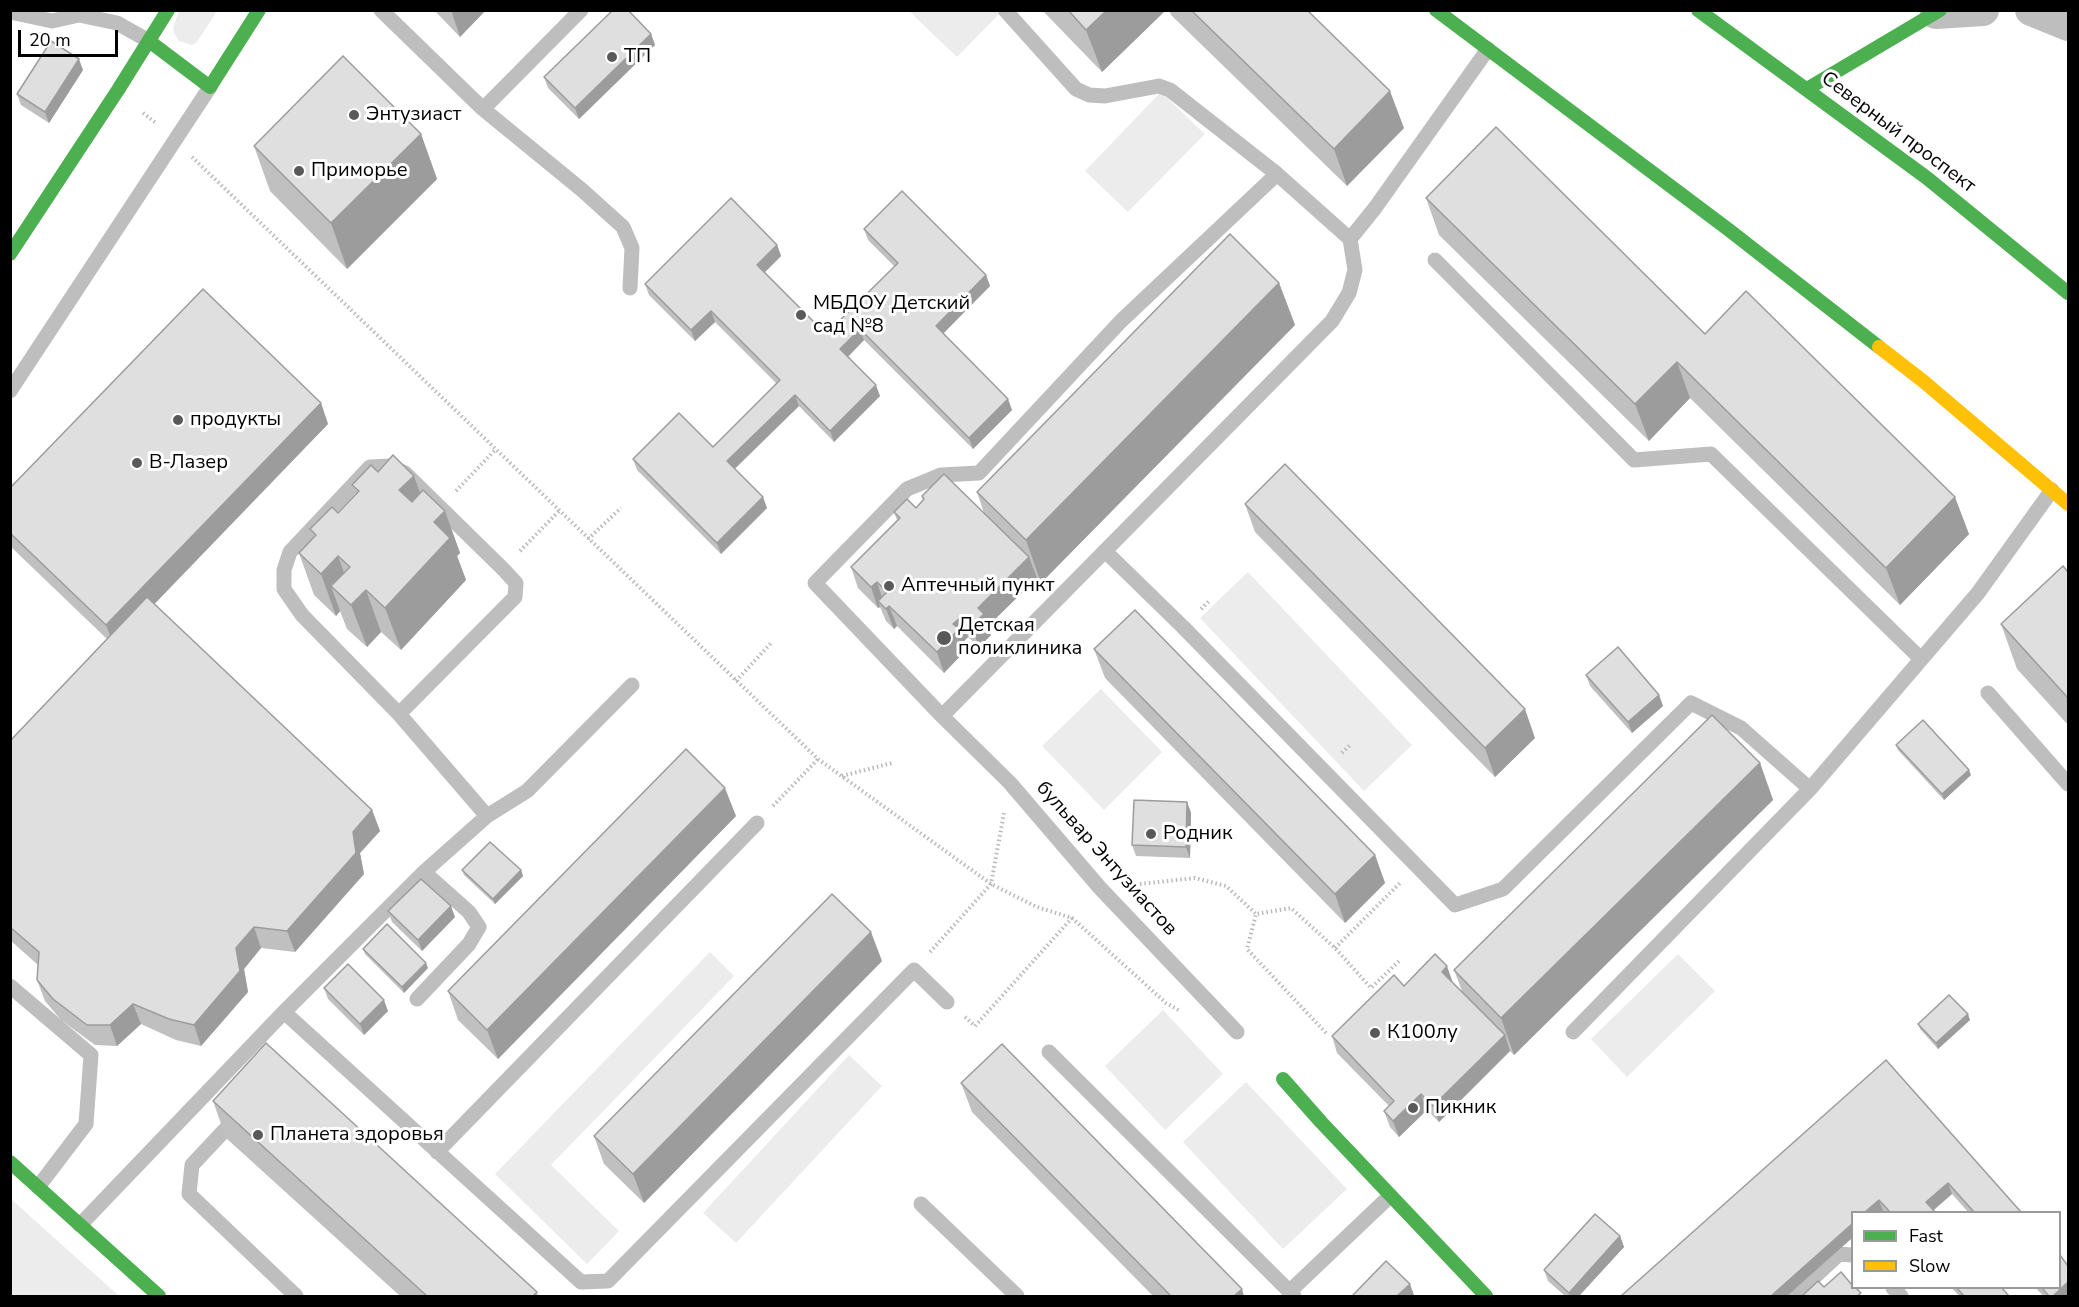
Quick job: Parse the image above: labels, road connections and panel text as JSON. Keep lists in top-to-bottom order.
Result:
{
  "streets": {
    "street": ["Северный проспект"],
    "lane": ["бульвар Энтузиастов"]
  },
  "places": [
    "ТП",
    "Энтузиаст",
    "Приморье",
    "МБДОУ Детский сад №8",
    "продукты",
    "В-Лазер",
    "Аптечный пункт",
    "Детская поликлиника",
    "Родник",
    "К100лу",
    "Пикник",
    "Планета здоровья"
  ],
  "legend": ["Fast", "Slow"],
  "scale_bar": "20 m"
}
